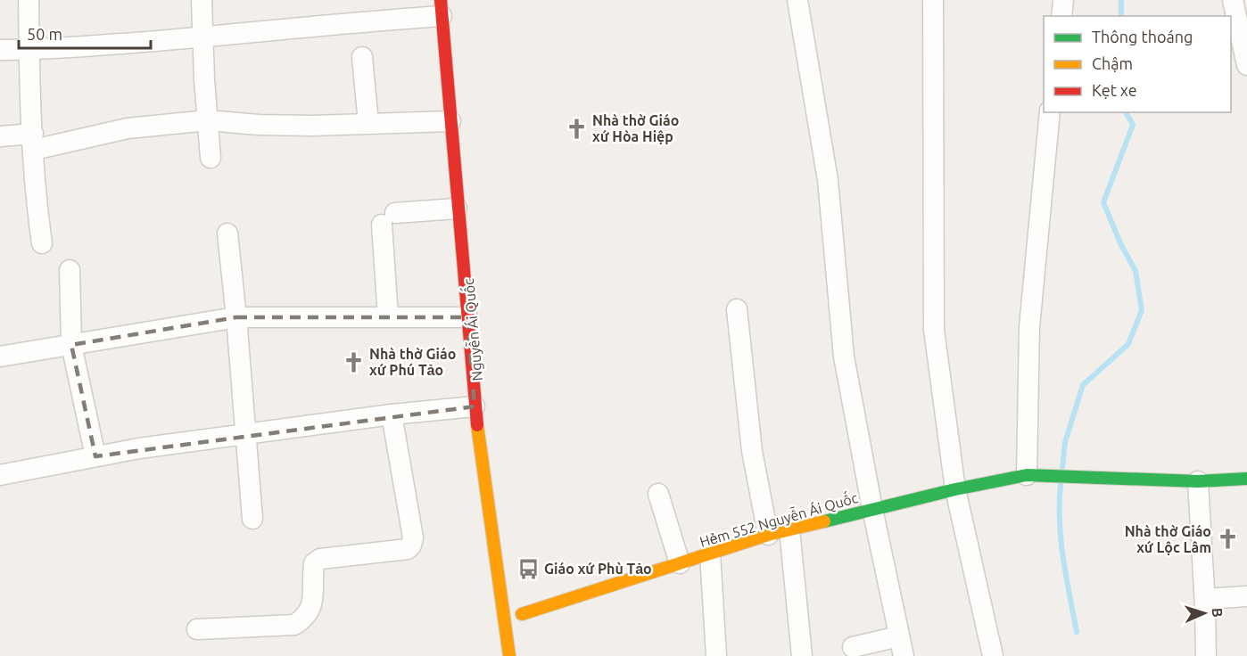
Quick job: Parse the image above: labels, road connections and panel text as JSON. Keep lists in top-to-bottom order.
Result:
{
  "streets": {
    "street": ["Nguyễn Ái Quốc", "Hẻm 552 Nguyễn Ái Quốc"]
  },
  "places": {
    "church": ["Nhà thờ Giáo xứ Hòa Hiệp", "Nhà thờ Giáo xứ Phú Tảo", "Nhà thờ Giáo xứ Lộc Lâm"],
    "bus stop": ["Giáo xứ Phù Tảo"]
  },
  "legend": ["Thông thoáng", "Chậm", "Kẹt xe"],
  "scale_bar": "50 m",
  "north": "right"
}
